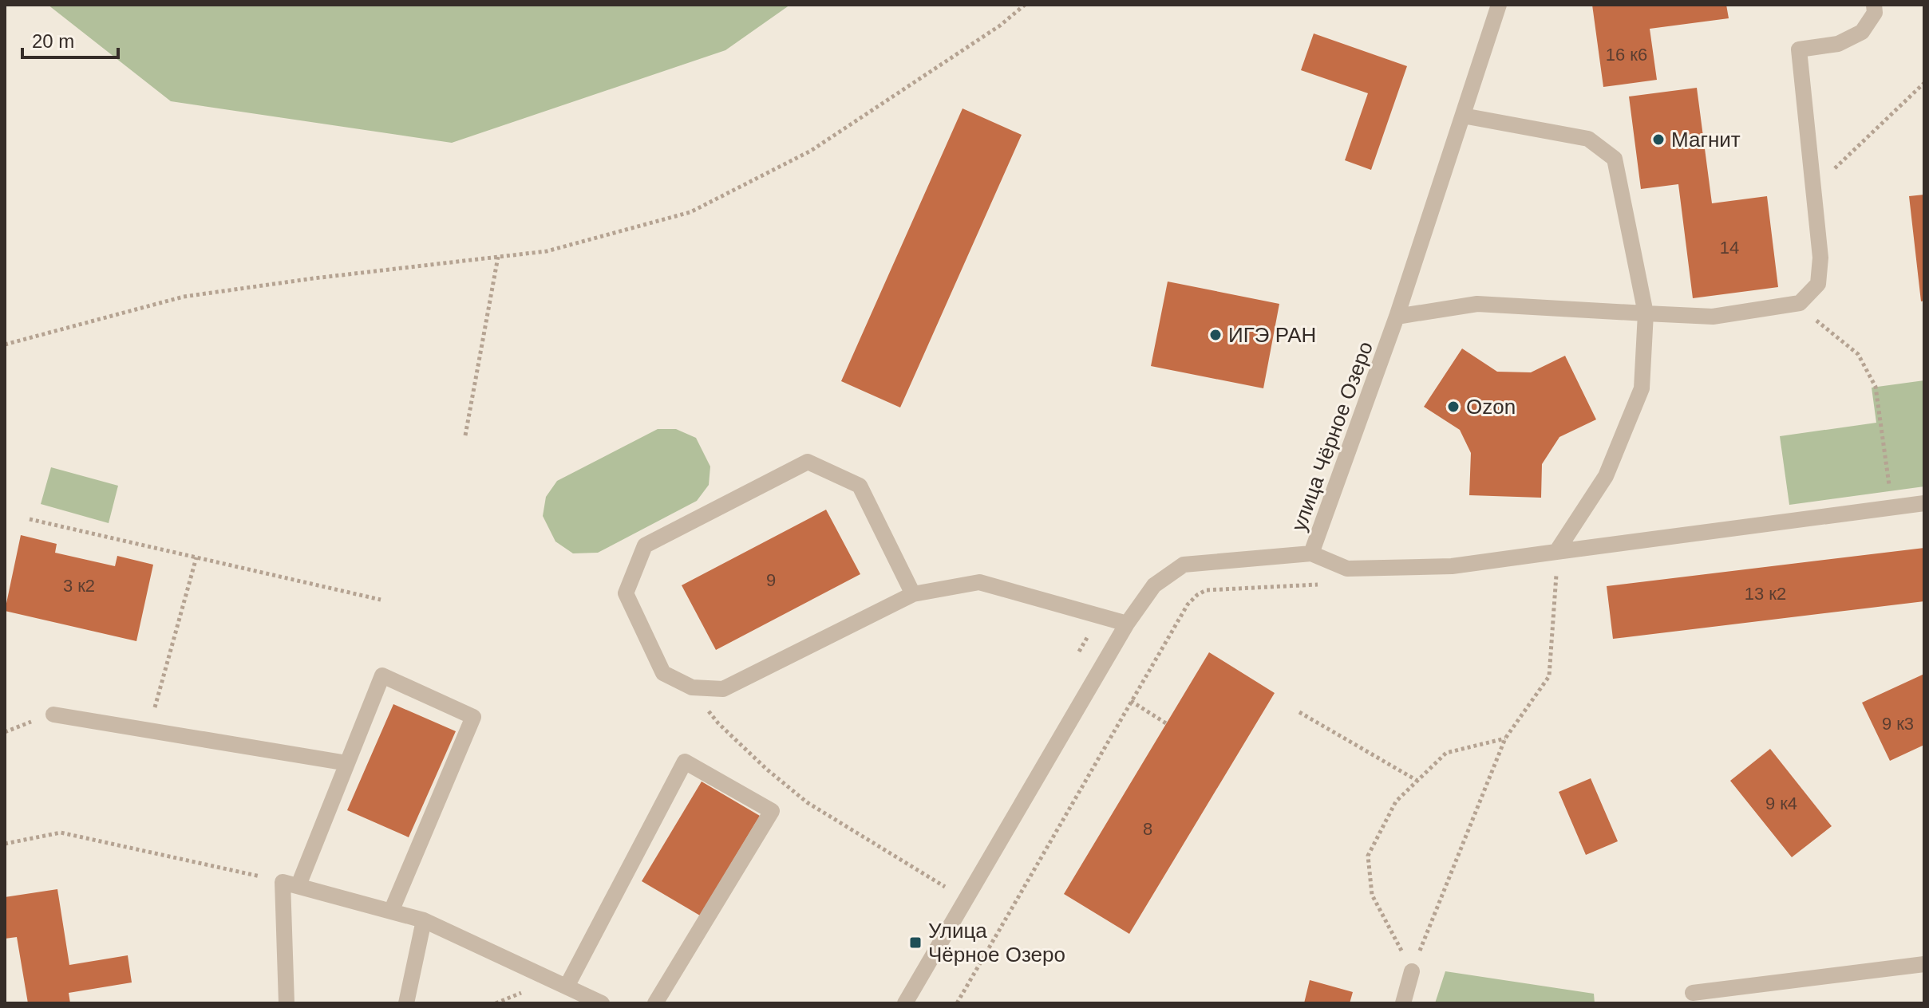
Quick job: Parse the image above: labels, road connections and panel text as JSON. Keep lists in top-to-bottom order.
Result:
{
  "streets": {
    "street": ["улица Чёрное Озеро"]
  },
  "places": {
    "other": ["Магнит", "ИГЭ РАН", "Ozon"],
    "transit": ["Улица Чёрное Озеро"]
  },
  "house_numbers": [
    "16 к6",
    "14",
    "9",
    "3 к2",
    "13 к2",
    "9 к3",
    "9 к4",
    "8"
  ],
  "scale_bar": "20 m"
}
